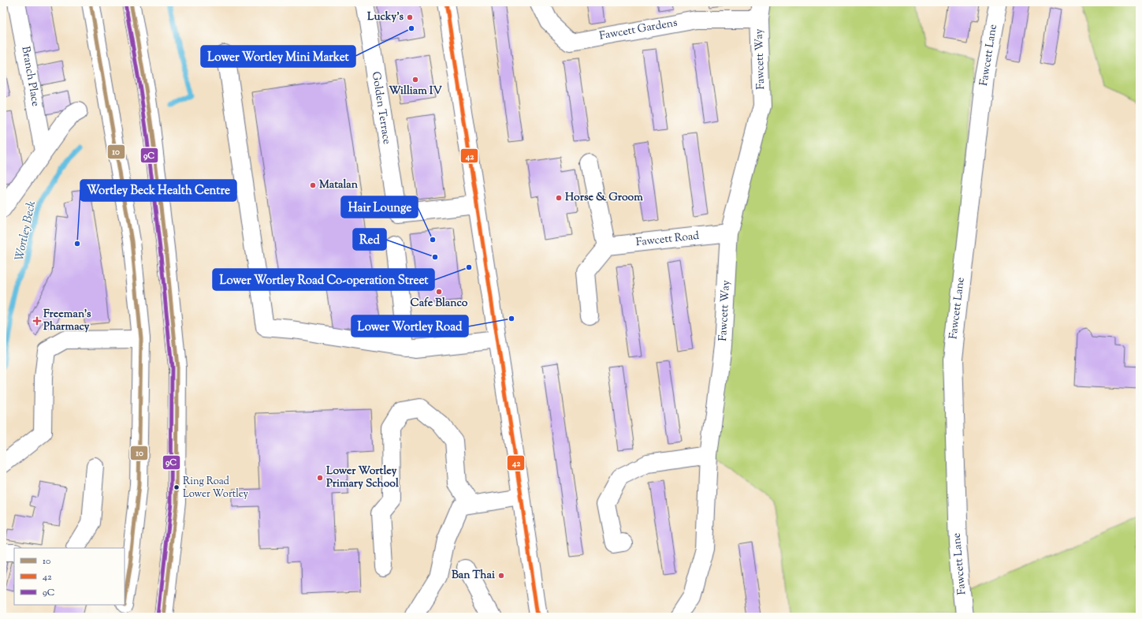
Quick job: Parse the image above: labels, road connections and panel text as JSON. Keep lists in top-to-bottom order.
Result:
{
  "streets": {
    "main road": [
      "Fawcett Gardens",
      "Fawcett Lane",
      "Fawcett Way",
      "Branch Place",
      "Golden Terrace",
      "Fawcett Road"
    ]
  },
  "crossings": [
    ["Fawcett Gardens", "Fawcett Way"],
    ["Fawcett Way", "Fawcett Road"]
  ],
  "water": ["Wortley Beck"],
  "places": {
    "other": [
      "Lucky's",
      "Lower Wortley Mini Market",
      "William IV",
      "Matalan",
      "Horse & Groom",
      "Hair Lounge",
      "Wortley Beck Health Centre",
      "Red",
      "Lower Wortley Road Co-operation Street",
      "Cafe Blanco",
      "Lower Wortley Road",
      "Lower Wortley Primary School",
      "Ring Road Lower Wortley",
      "Ban Thai"
    ],
    "health": ["Freeman's Pharmacy"]
  },
  "lines": ["transit line 10", "transit line 42", "transit line 9C"],
  "legend": ["10", "42", "9C"]
}
